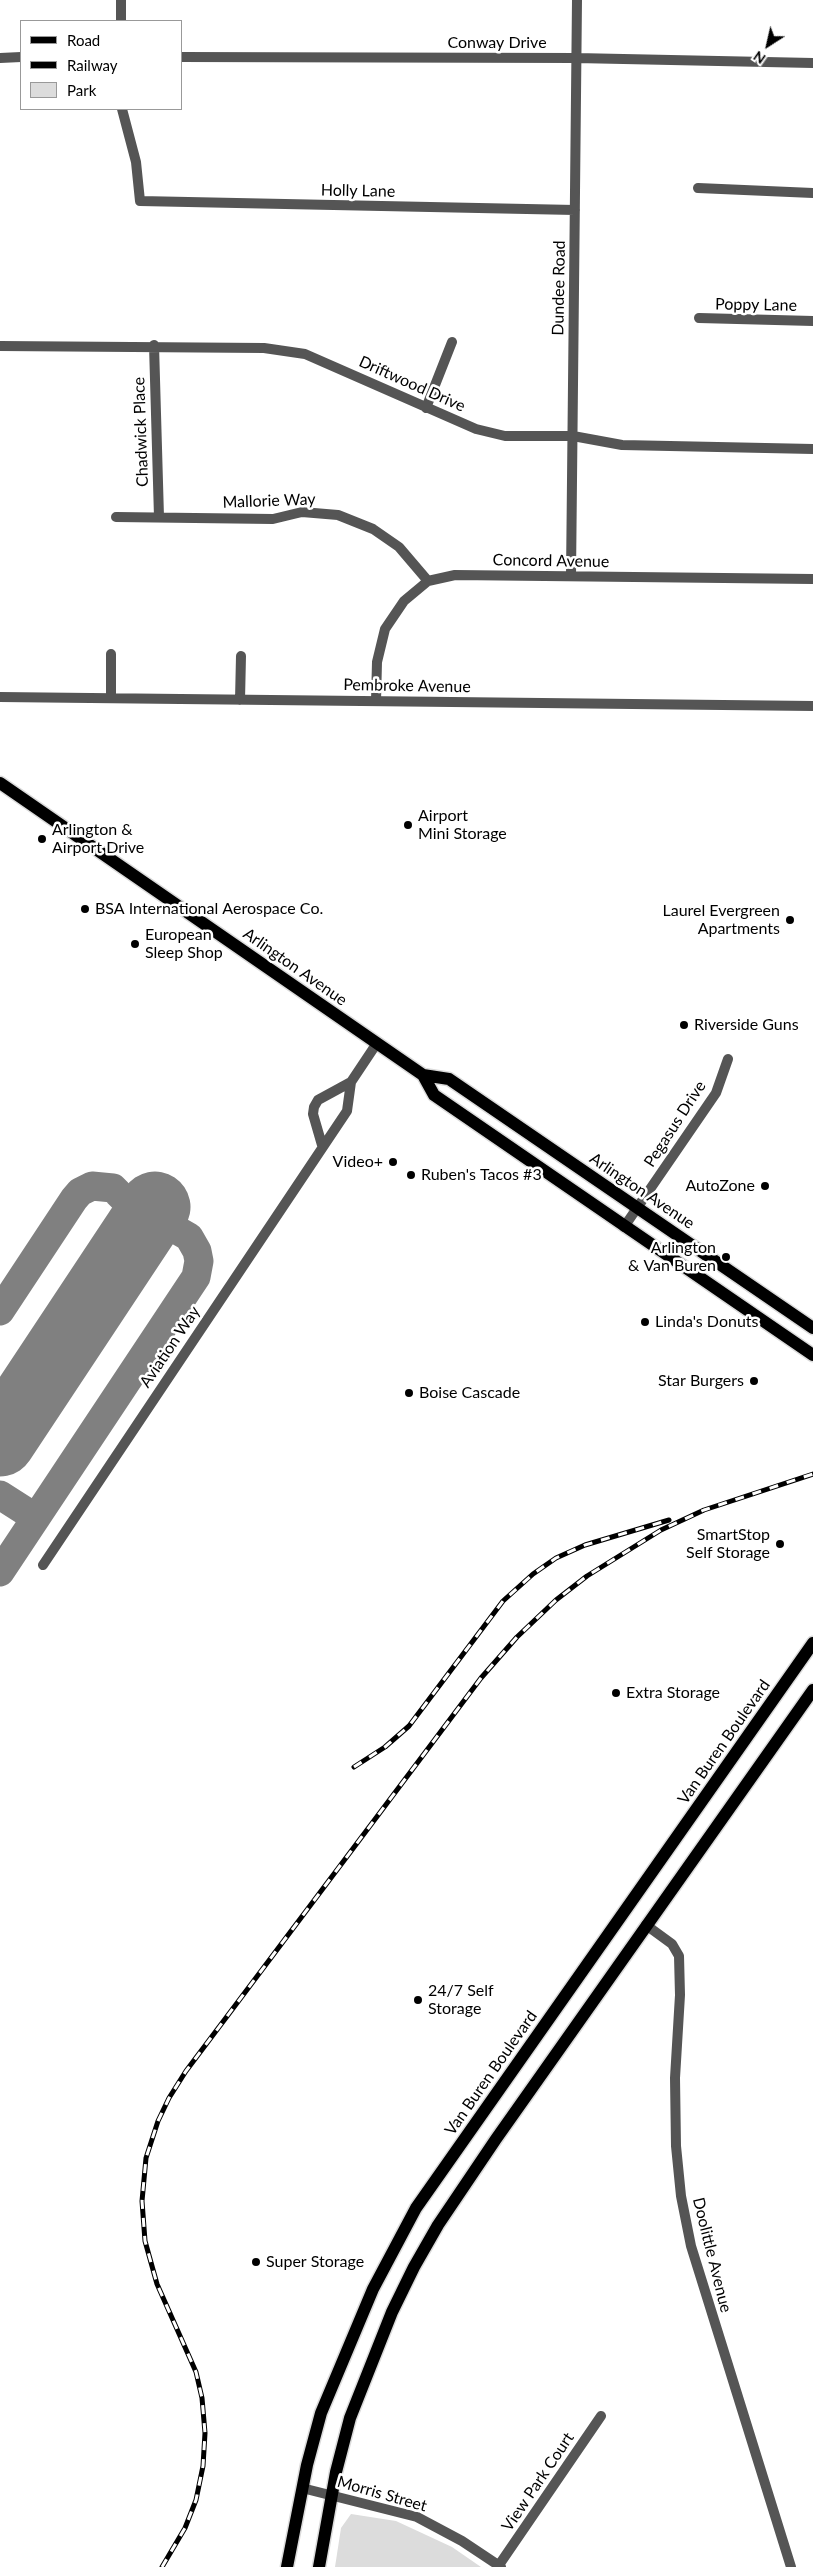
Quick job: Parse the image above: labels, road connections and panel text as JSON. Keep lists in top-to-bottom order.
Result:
{
  "streets": {
    "main road": ["Arlington Avenue", "Van Buren Boulevard"],
    "street": [
      "Conway Drive",
      "Holly Lane",
      "Dundee Road",
      "Poppy Lane",
      "Driftwood Drive",
      "Chadwick Place",
      "Mallorie Way",
      "Concord Avenue",
      "Pembroke Avenue",
      "Pegasus Drive",
      "Aviation Way",
      "Doolittle Avenue",
      "View Park Court",
      "Morris Street"
    ]
  },
  "crossings": [
    ["Conway Drive", "Dundee Road"],
    ["Holly Lane", "Dundee Road"],
    ["Dundee Road", "Driftwood Drive"],
    ["Dundee Road", "Concord Avenue"],
    ["Driftwood Drive", "Chadwick Place"],
    ["Chadwick Place", "Mallorie Way"],
    ["Mallorie Way", "Concord Avenue"],
    ["Concord Avenue", "Pembroke Avenue"],
    ["Arlington Avenue", "Pegasus Drive"],
    ["Arlington Avenue", "Aviation Way"],
    ["Van Buren Boulevard", "Morris Street"],
    ["View Park Court", "Morris Street"]
  ],
  "places": [
    "Airport Mini Storage",
    "Arlington & Airport Drive",
    "BSA International Aerospace Co.",
    "Laurel Evergreen Apartments",
    "European Sleep Shop",
    "Riverside Guns",
    "Video+",
    "Ruben's Tacos #3",
    "AutoZone",
    "Arlington & Van Buren",
    "Linda's Donuts",
    "Star Burgers",
    "Boise Cascade",
    "SmartStop Self Storage",
    "Extra Storage",
    "24/7 Self Storage",
    "Super Storage"
  ],
  "legend": ["Road", "Railway", "Park"],
  "north": "bottom left"
}
